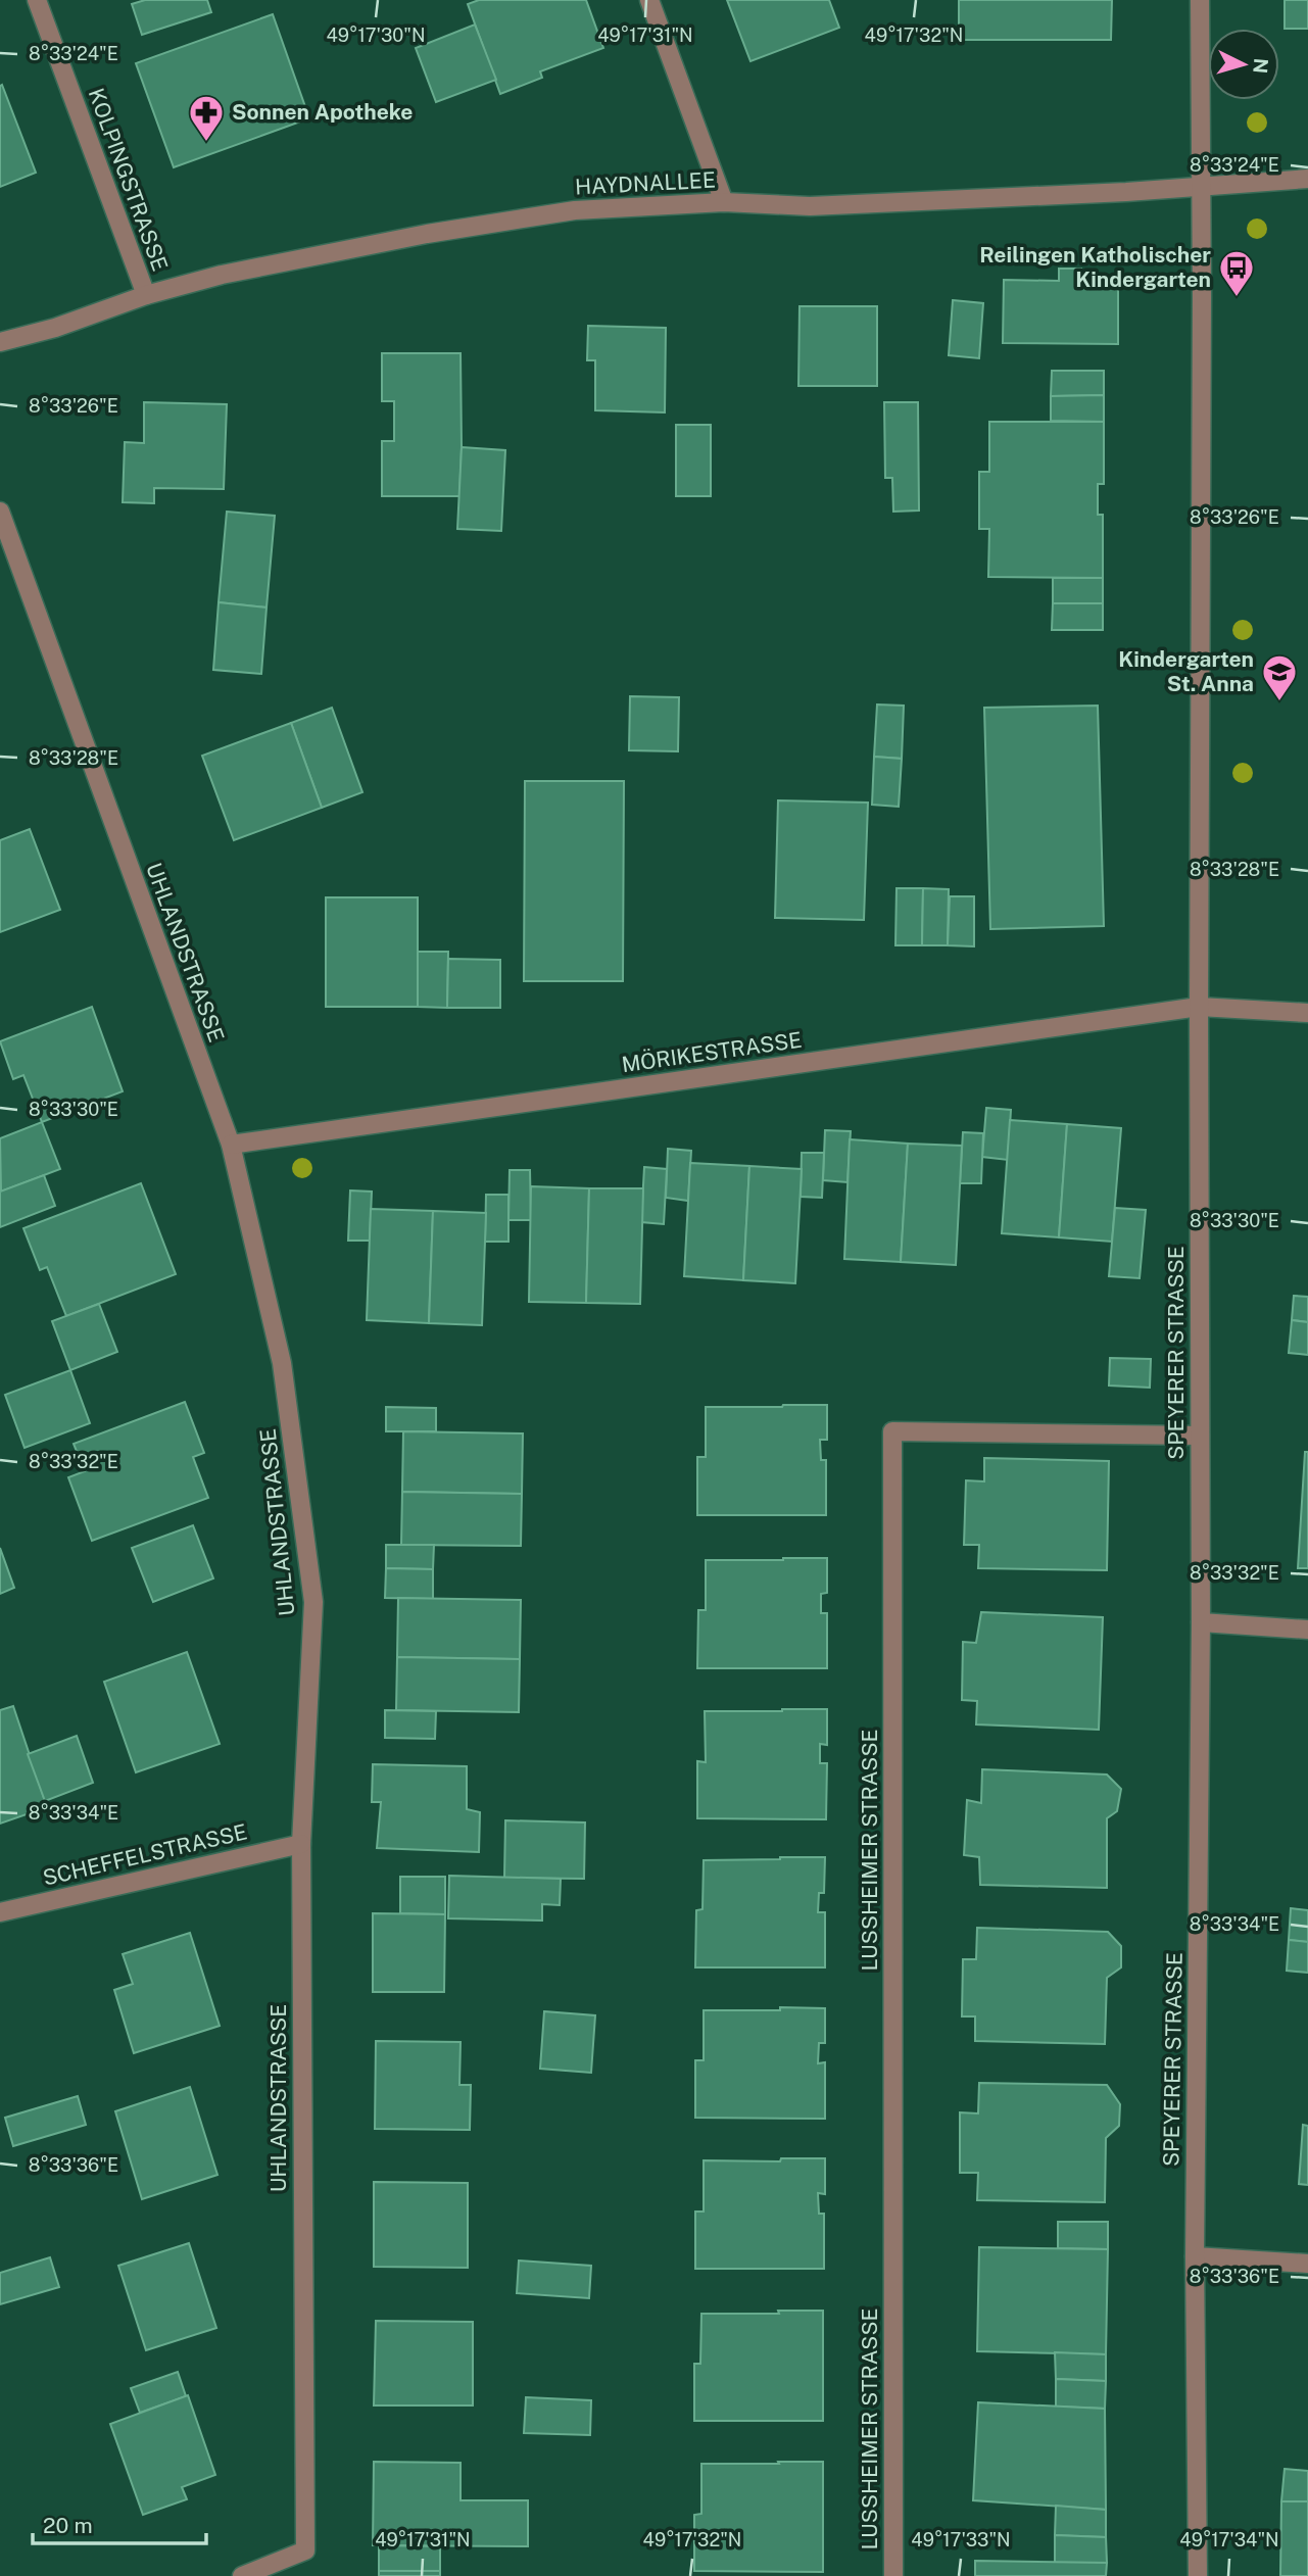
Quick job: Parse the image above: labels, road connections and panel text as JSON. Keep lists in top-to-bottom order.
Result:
{
  "streets": {
    "street": [
      "KOLPINGSTRASSE",
      "HAYDNALLEE",
      "UHLANDSTRASSE",
      "MÖRIKESTRASSE",
      "SPEYERER STRASSE",
      "LUSSHEIMER STRASSE",
      "SCHEFFELSTRASSE"
    ]
  },
  "crossings": [
    ["KOLPINGSTRASSE", "HAYDNALLEE"],
    ["HAYDNALLEE", "SPEYERER STRASSE"],
    ["UHLANDSTRASSE", "MÖRIKESTRASSE"],
    ["UHLANDSTRASSE", "SCHEFFELSTRASSE"],
    ["MÖRIKESTRASSE", "SPEYERER STRASSE"],
    ["SPEYERER STRASSE", "LUSSHEIMER STRASSE"]
  ],
  "places": {
    "pharmacy": ["Sonnen Apotheke"],
    "bus stop": ["Reilingen Katholischer Kindergarten"],
    "school or university": ["Kindergarten St. Anna"]
  },
  "scale_bar": "20 m",
  "north": "right",
  "coordinates": [
    "49°17'30\"N",
    "49°17'31\"N",
    "49°17'32\"N",
    "8°33'24\"E",
    "8°33'26\"E",
    "8°33'28\"E",
    "8°33'30\"E",
    "8°33'32\"E",
    "8°33'34\"E",
    "8°33'36\"E",
    "49°17'33\"N",
    "49°17'34\"N"
  ]
}
